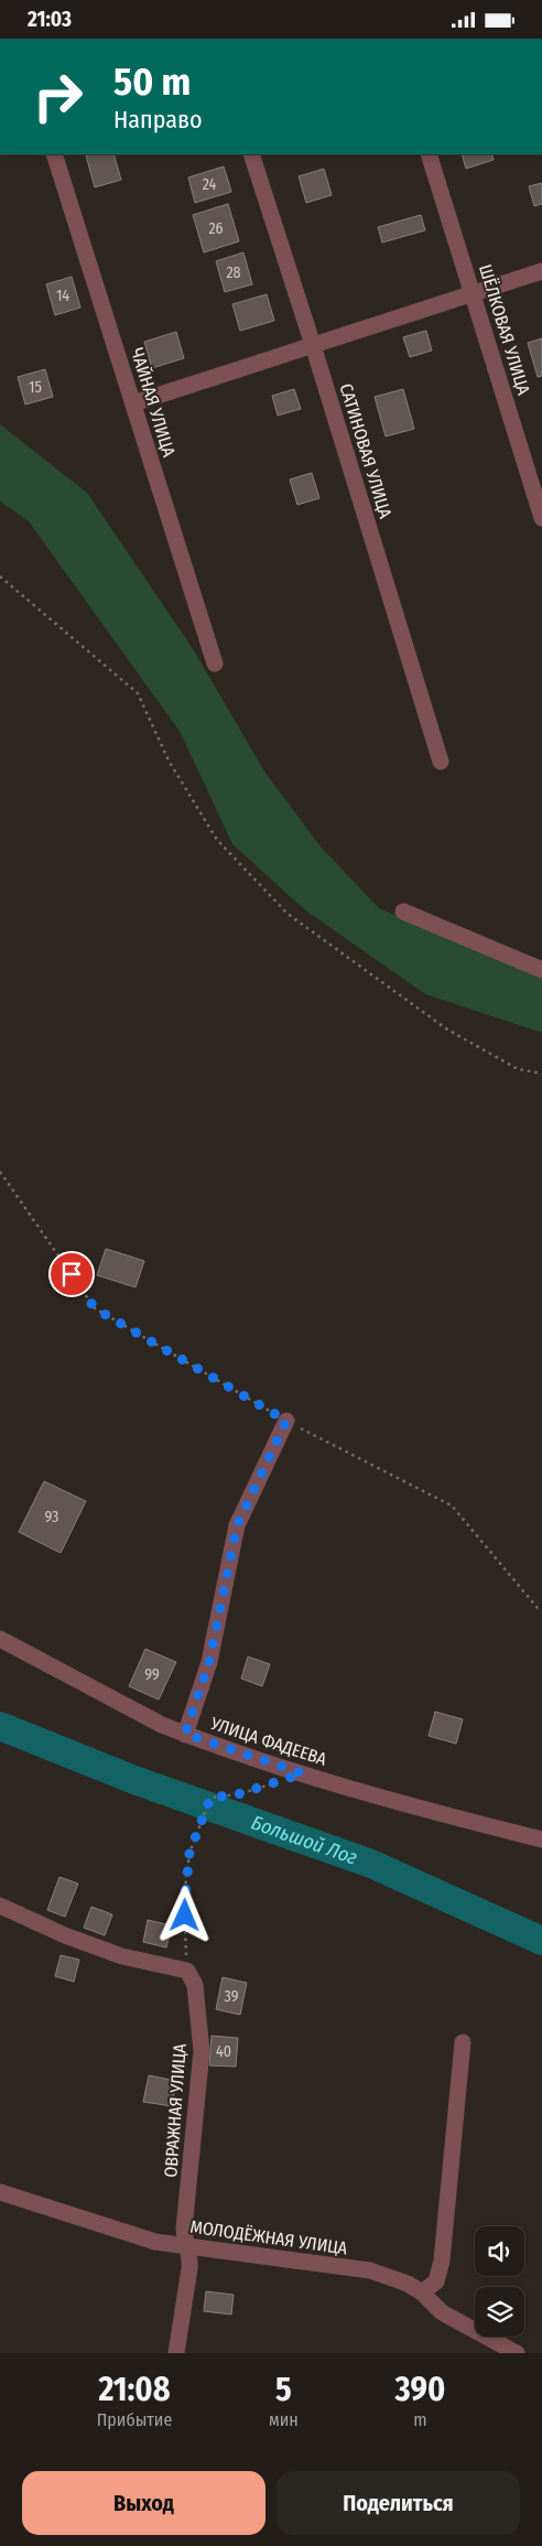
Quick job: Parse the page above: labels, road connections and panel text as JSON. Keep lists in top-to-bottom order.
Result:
{
  "streets": {
    "street": [
      "ШЁЛКОВАЯ УЛИЦА",
      "ЧАЙНАЯ УЛИЦА",
      "САТИНОВАЯ УЛИЦА",
      "УЛИЦА ФАДЕЕВА",
      "ОВРАЖНАЯ УЛИЦА",
      "МОЛОДЁЖНАЯ УЛИЦА"
    ]
  },
  "crossings": [
    ["ОВРАЖНАЯ УЛИЦА", "МОЛОДЁЖНАЯ УЛИЦА"]
  ],
  "water": ["Большой Лог"],
  "house_numbers": [
    "24",
    "26",
    "28",
    "14",
    "15",
    "93",
    "99",
    "39",
    "40"
  ],
  "page": {
    "status": "21:03",
    "turn": ["50 m", "Направо"],
    "eta": [
      "21:08",
      "Прибытие",
      "5",
      "мин",
      "390",
      "m"
    ],
    "buttons": ["Выход", "Поделиться"]
  }
}
